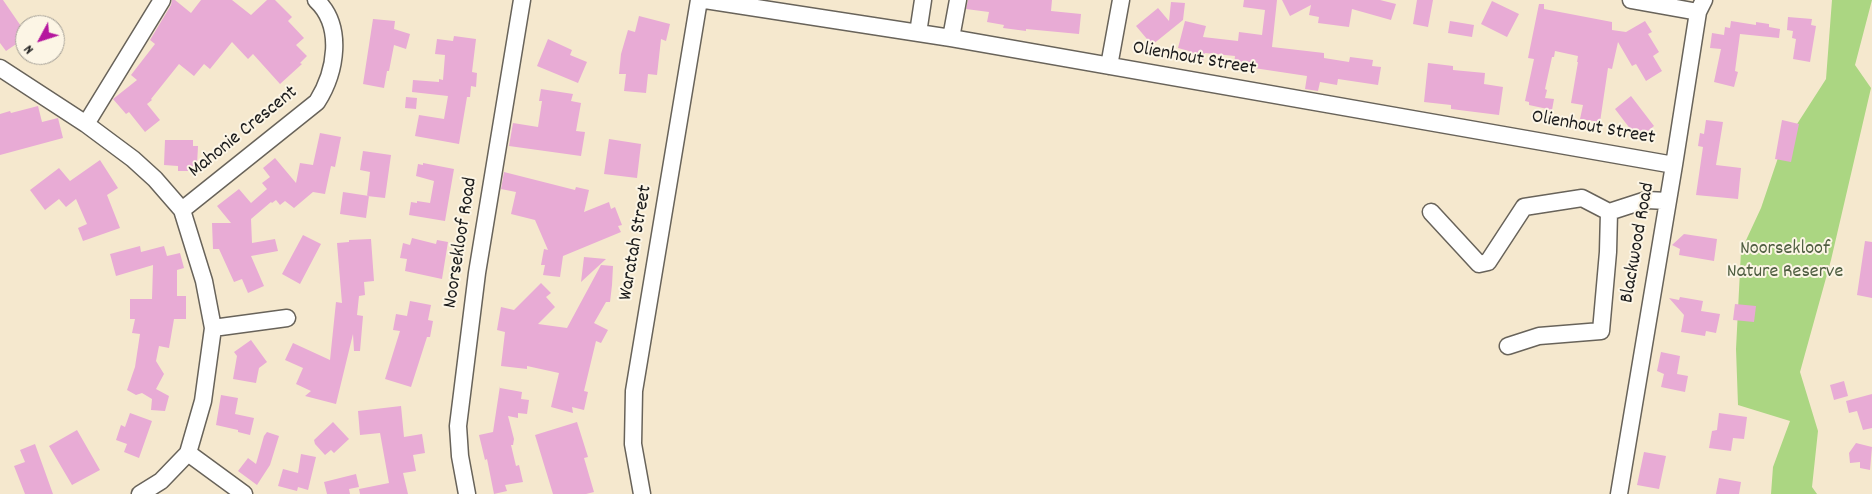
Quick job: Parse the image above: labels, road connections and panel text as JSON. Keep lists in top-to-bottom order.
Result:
{
  "streets": {
    "street": [
      "Olienhout Street",
      "Mahonie Crescent",
      "Noorsekloof Road",
      "Waratah Street",
      "Blackwood Road"
    ]
  },
  "crossings": [
    ["Olienhout Street", "Blackwood Road"]
  ],
  "parks": ["Noorsekloof Nature Reserve"],
  "north": "bottom left"
}
